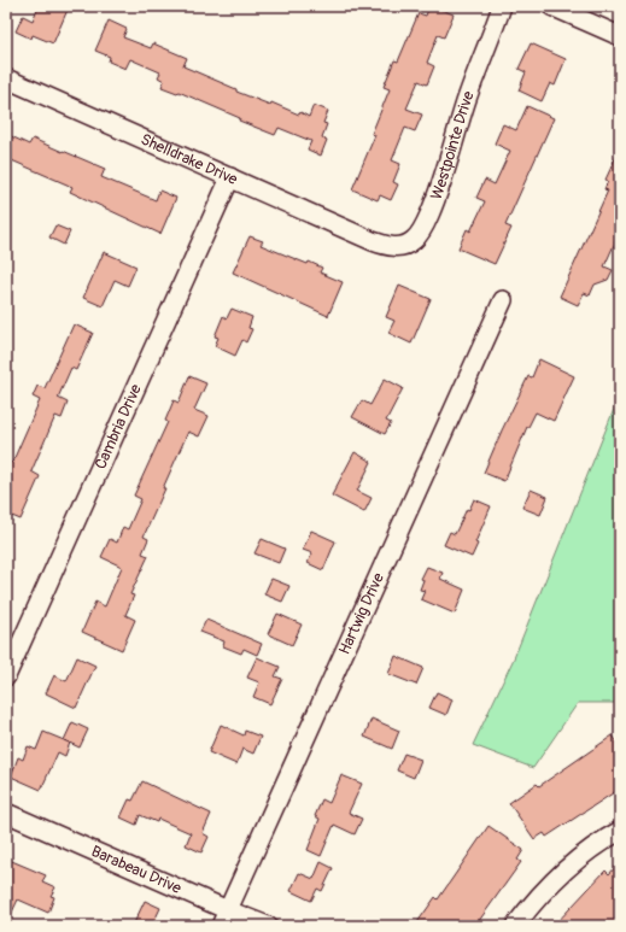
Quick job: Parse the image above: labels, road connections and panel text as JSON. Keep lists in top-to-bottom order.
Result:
{
  "streets": {
    "street": [
      "Westpointe Drive",
      "Shelldrake Drive",
      "Cambria Drive",
      "Hartwig Drive",
      "Barabeau Drive"
    ]
  },
  "crossings": [
    ["Westpointe Drive", "Shelldrake Drive"],
    ["Shelldrake Drive", "Cambria Drive"],
    ["Hartwig Drive", "Barabeau Drive"]
  ]
}
